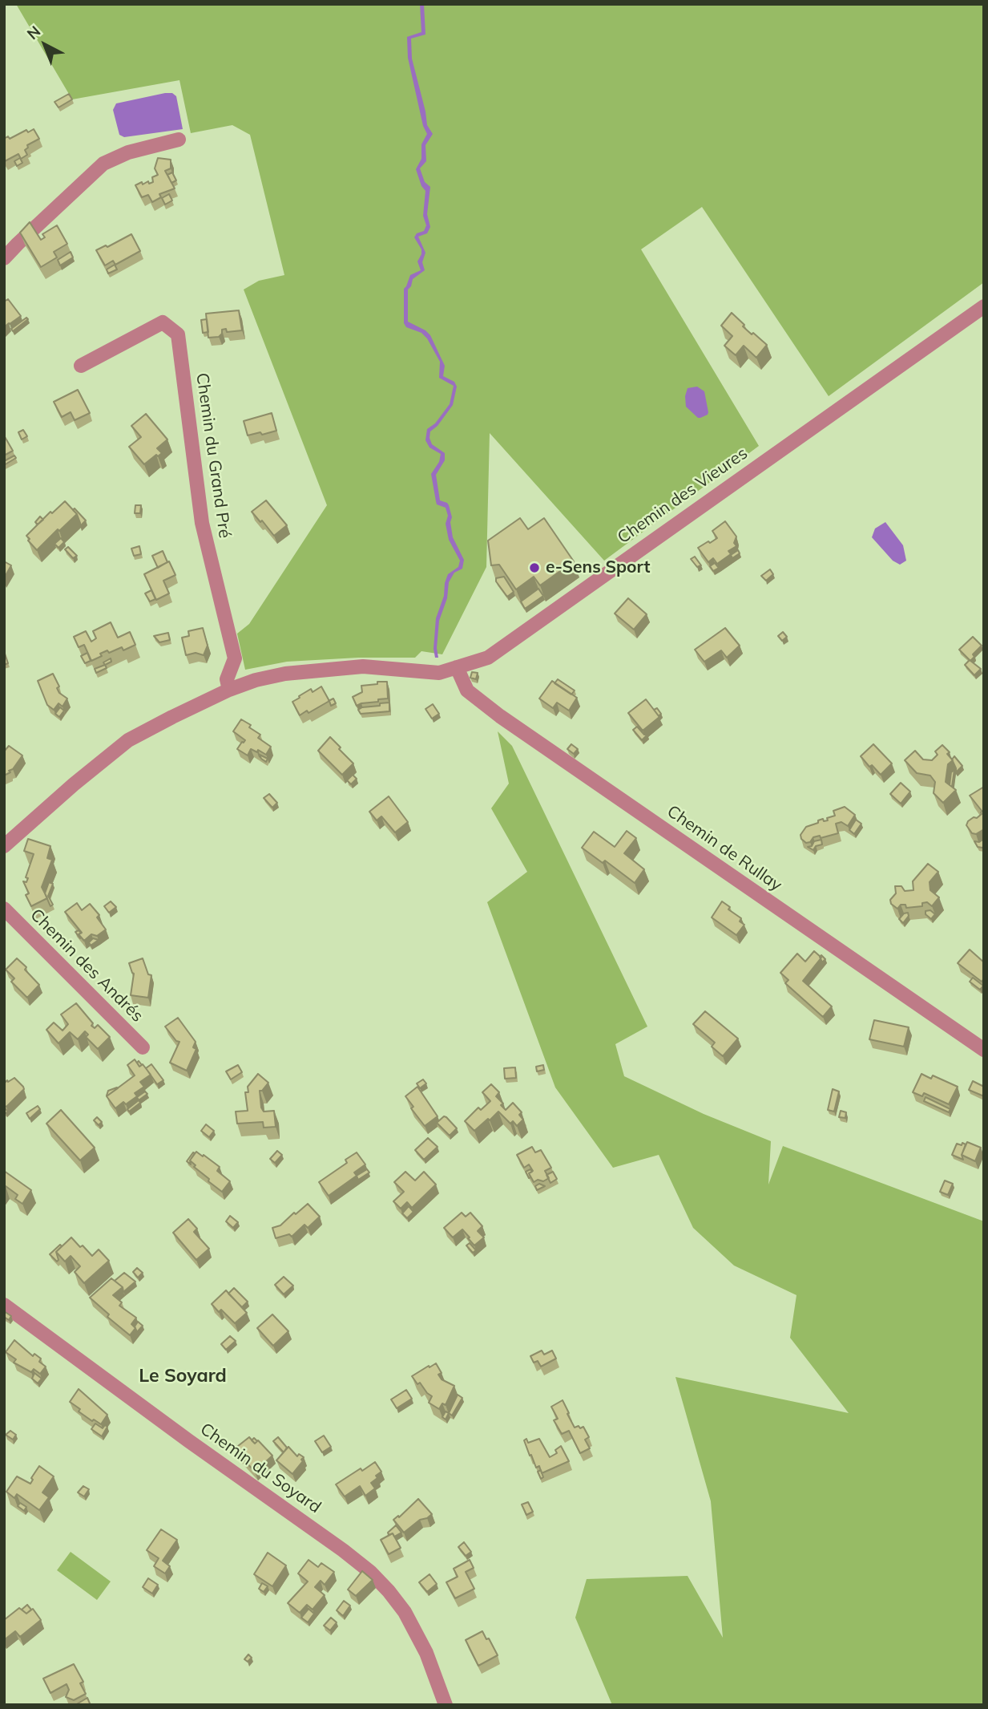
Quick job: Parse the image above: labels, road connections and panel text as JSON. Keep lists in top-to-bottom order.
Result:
{
  "streets": {
    "street": [
      "Chemin du Grand Pré",
      "Chemin des Vieures",
      "Chemin de Rullay",
      "Chemin des Andrés",
      "Chemin du Soyard"
    ]
  },
  "crossings": [
    ["Chemin du Grand Pré", "Chemin des Vieures"],
    ["Chemin des Vieures", "Chemin de Rullay"]
  ],
  "districts": ["Le Soyard"],
  "places": ["e-Sens Sport"],
  "north": "top left"
}
